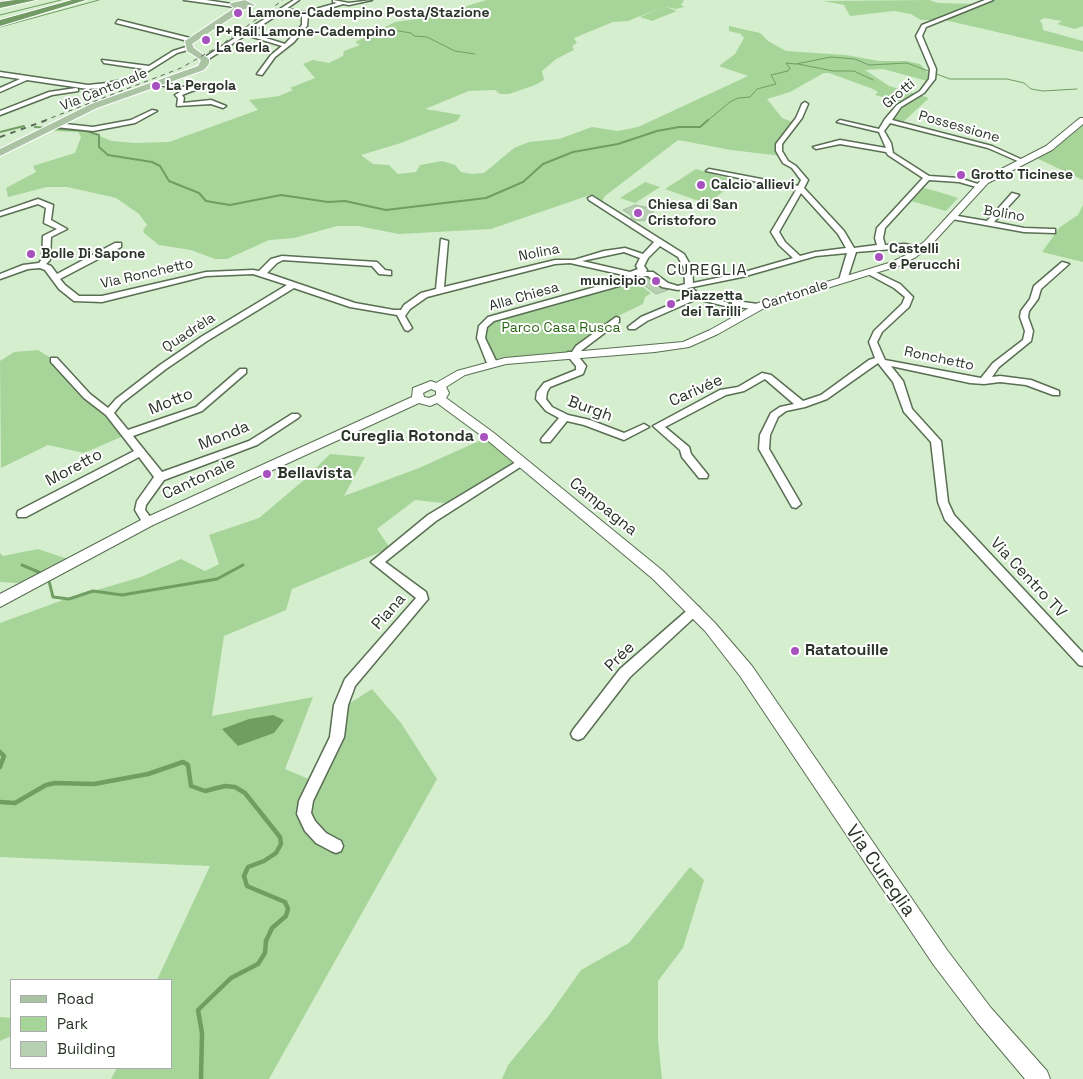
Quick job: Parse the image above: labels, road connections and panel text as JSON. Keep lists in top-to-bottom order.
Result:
{
  "streets": {
    "main road": ["Via Cantonale"],
    "street": [
      "Grotti",
      "Possessione",
      "Bolino",
      "Nolina",
      "Via Ronchetto",
      "Cantonale",
      "Alla Chiesa",
      "Quadrèla",
      "Ronchetto",
      "Carivée",
      "Motto",
      "Burgh",
      "Monda",
      "Moretto",
      "Campagna",
      "Via Centro TV",
      "Piana",
      "Prée",
      "Via Cureglia"
    ]
  },
  "crossings": [
    ["Grotti", "Possessione"],
    ["Possessione", "Cantonale"],
    ["Bolino", "Cantonale"],
    ["Nolina", "Alla Chiesa"],
    ["Cantonale", "Alla Chiesa"],
    ["Cantonale", "Burgh"],
    ["Cantonale", "Campagna"],
    ["Ronchetto", "Via Centro TV"],
    ["Campagna", "Piana"],
    ["Campagna", "Prée"],
    ["Campagna", "Via Cureglia"]
  ],
  "districts": ["CUREGLIA"],
  "parks": ["Parco Casa Rusca"],
  "places": [
    "Lamone-Cadempino Posta/Stazione",
    "P+Rail Lamone-Cadempino La Gerla",
    "La Pergola",
    "Grotto Ticinese",
    "Calcio allievi",
    "Chiesa di San Cristoforo",
    "Bolle Di Sapone",
    "Castelli e Perucchi",
    "municipio",
    "Piazzetta dei Tarilli",
    "Cureglia Rotonda",
    "Bellavista",
    "Ratatouille"
  ],
  "legend": ["Road", "Park", "Building"]
}
